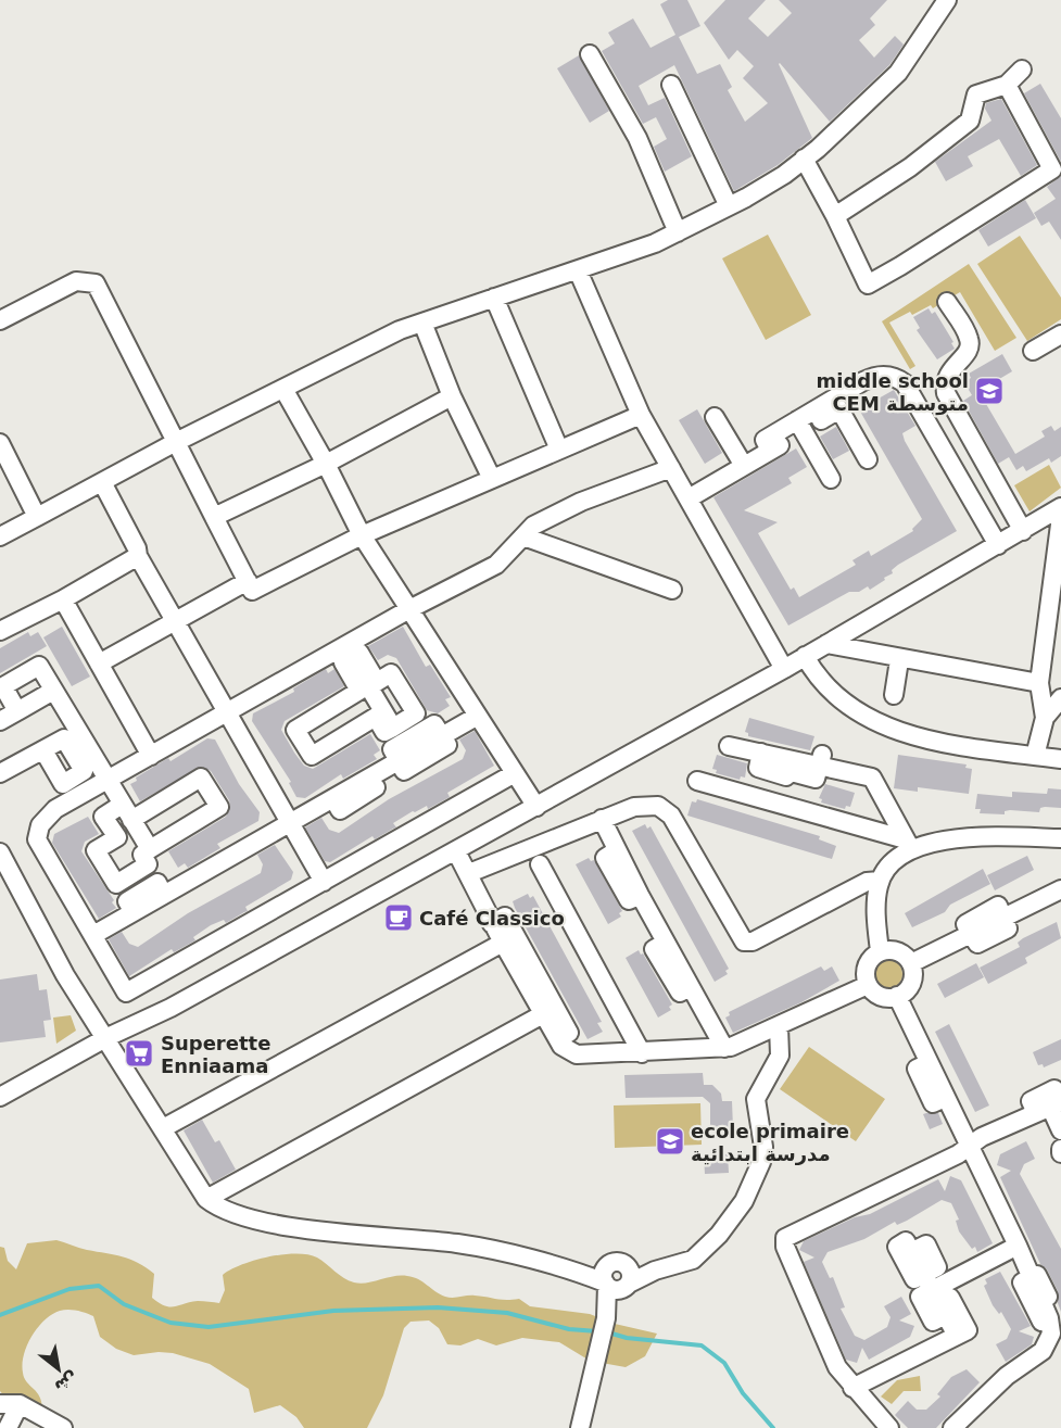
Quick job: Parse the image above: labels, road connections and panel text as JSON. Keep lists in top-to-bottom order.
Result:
{
  "places": {
    "school or university": ["middle school CEM متوسطة", "ecole primaire مدرسة ابتدائية"],
    "cafe": ["Café Classico"],
    "supermarket": ["Superette Enniaama"]
  },
  "north": "bottom right"
}
